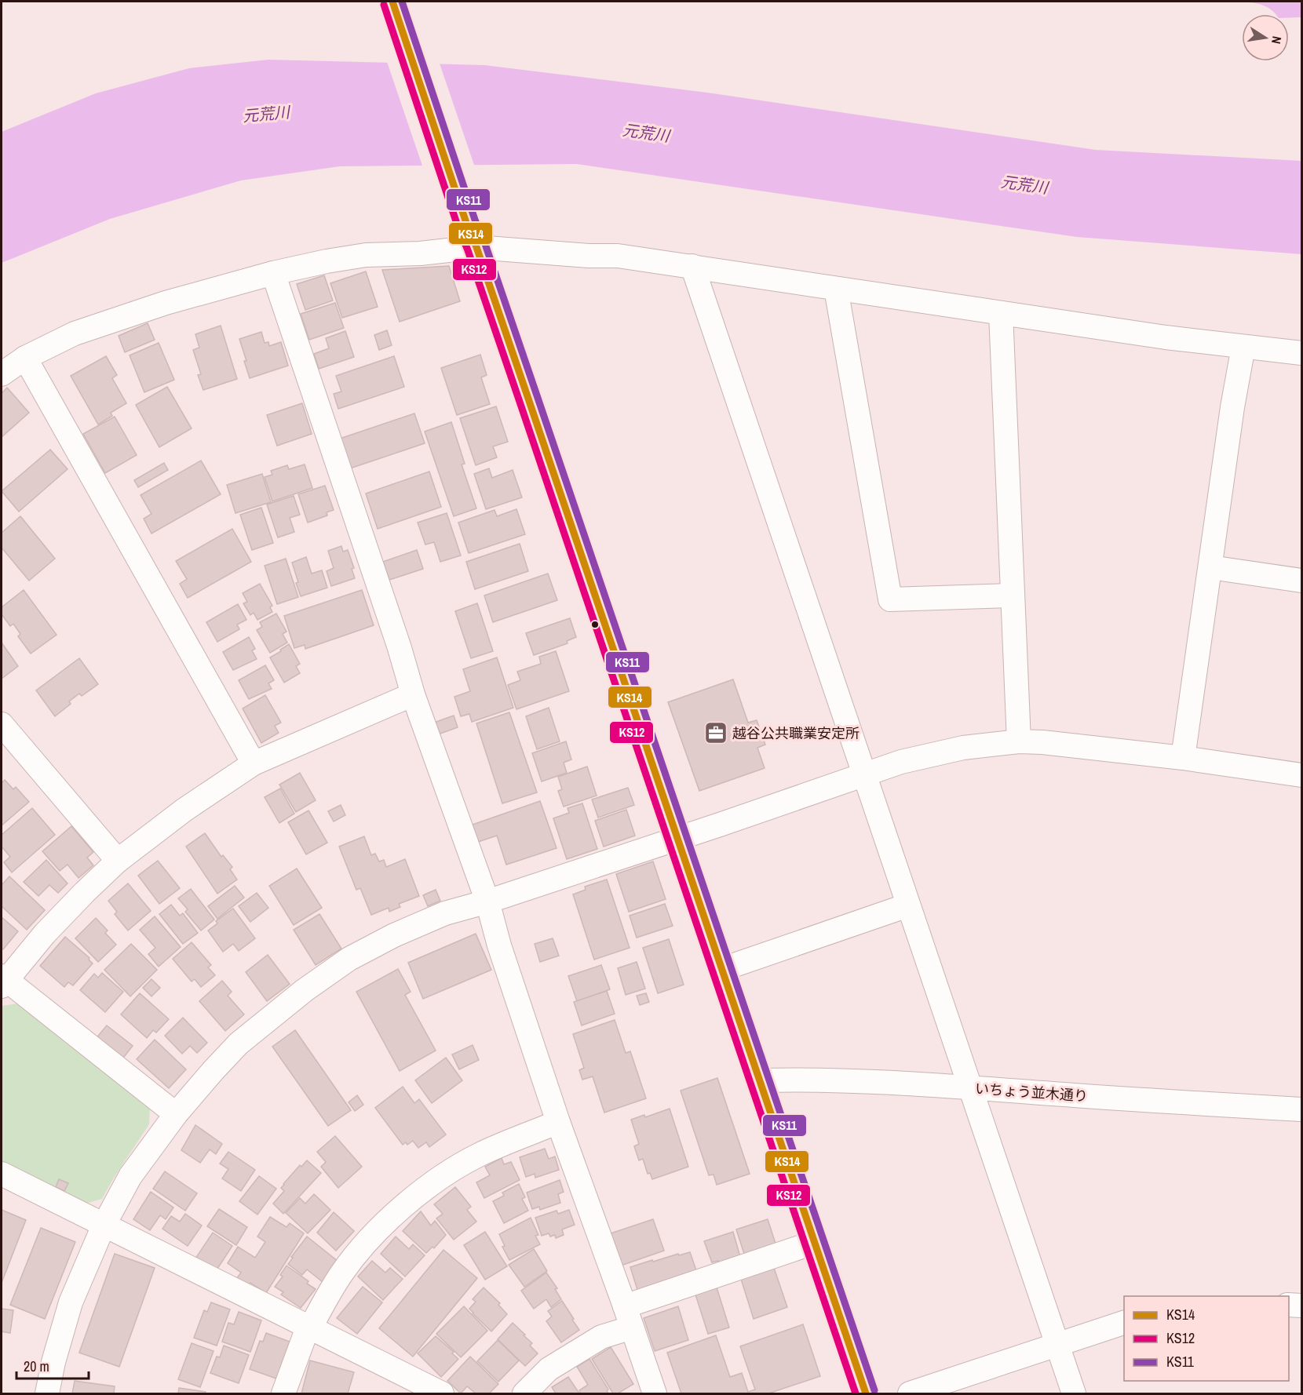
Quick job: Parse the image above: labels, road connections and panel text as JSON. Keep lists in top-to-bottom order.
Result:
{
  "streets": {
    "street": ["いちょう並木通り"]
  },
  "water": ["元荒川"],
  "places": {
    "office": ["越谷公共職業安定所"]
  },
  "lines": ["transit line KS14", "transit line KS11", "transit line KS12"],
  "legend": ["KS14", "KS12", "KS11"],
  "scale_bar": "20 m",
  "north": "right"
}
